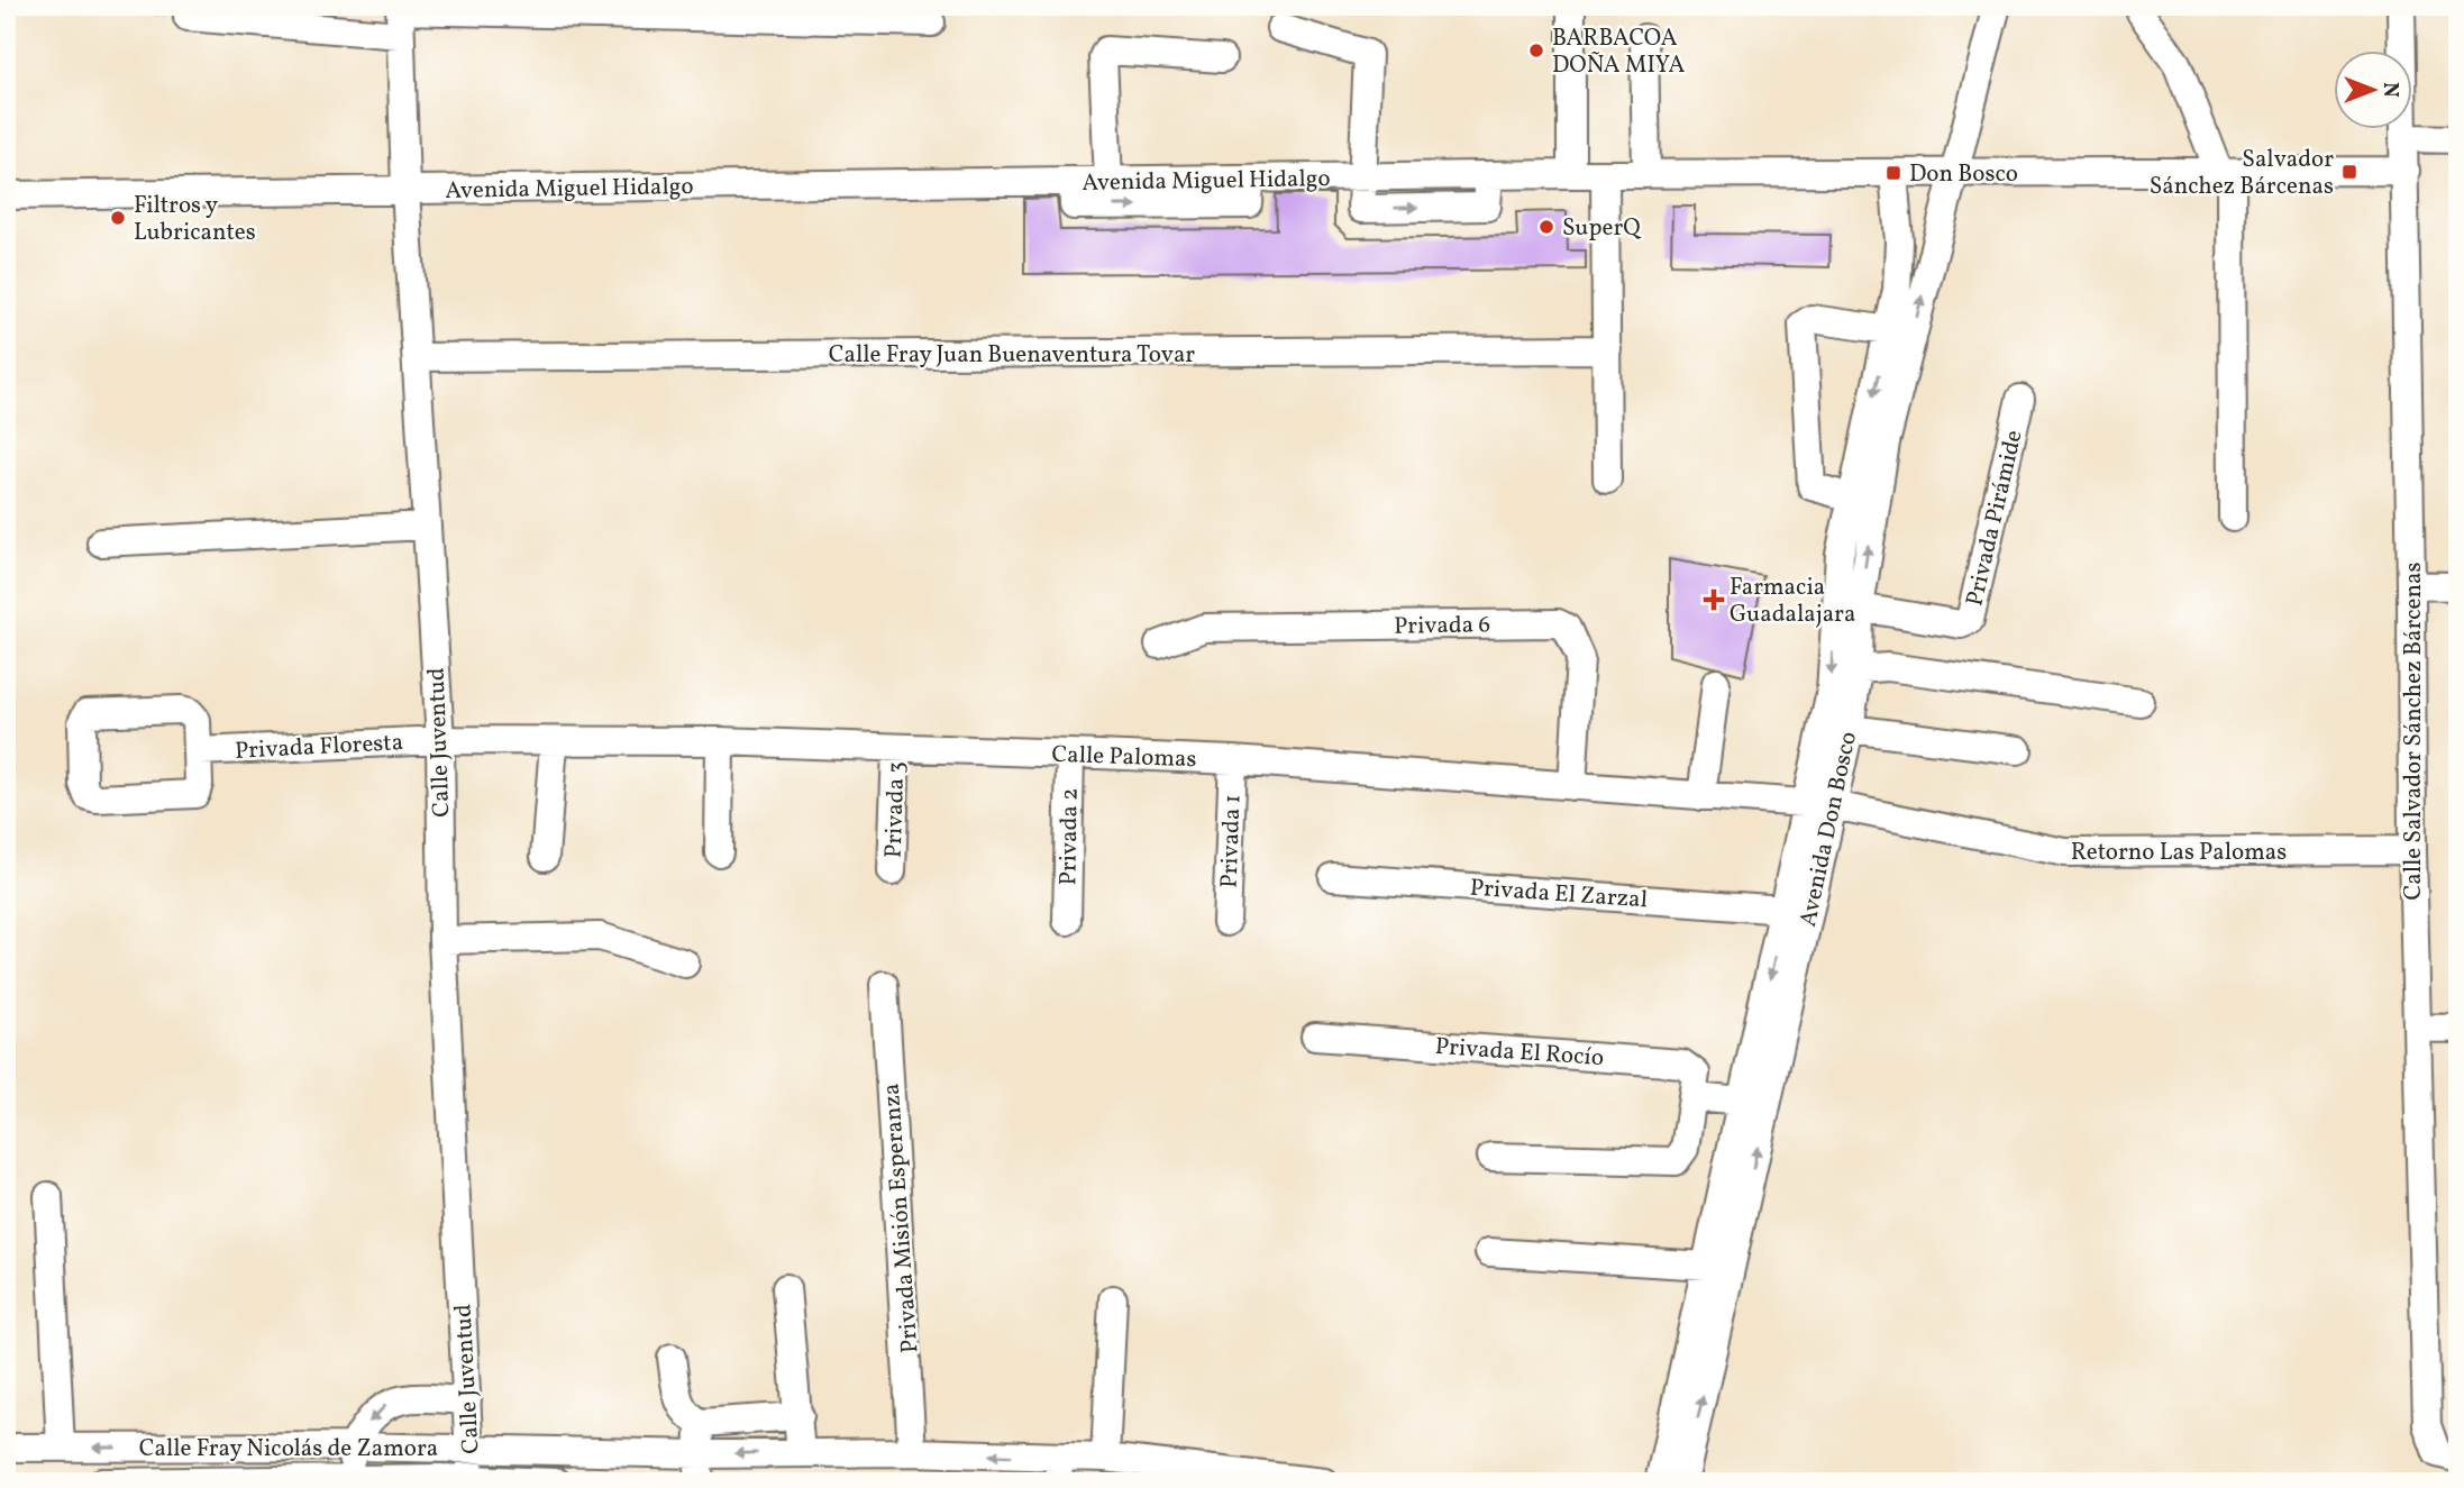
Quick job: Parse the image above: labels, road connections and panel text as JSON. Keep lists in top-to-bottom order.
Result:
{
  "streets": {
    "street": [
      "Avenida Miguel Hidalgo",
      "Calle Fray Juan Buenaventura Tovar",
      "Privada Pirámide",
      "Privada 6",
      "Calle Salvador Sánchez Bárcenas",
      "Calle Juventud",
      "Privada Floresta",
      "Calle Palomas",
      "Privada 3",
      "Avenida Don Bosco",
      "Privada 2",
      "Privada 1",
      "Retorno Las Palomas",
      "Privada El Zarzal",
      "Privada El Rocío",
      "Privada Misión Esperanza",
      "Calle Fray Nicolás de Zamora"
    ]
  },
  "crossings": [
    ["Avenida Miguel Hidalgo", "Calle Salvador Sánchez Bárcenas"],
    ["Avenida Miguel Hidalgo", "Calle Juventud"],
    ["Avenida Miguel Hidalgo", "Avenida Don Bosco"],
    ["Calle Fray Juan Buenaventura Tovar", "Calle Juventud"],
    ["Privada Pirámide", "Avenida Don Bosco"],
    ["Privada 6", "Calle Palomas"],
    ["Calle Salvador Sánchez Bárcenas", "Retorno Las Palomas"],
    ["Calle Juventud", "Privada Floresta"],
    ["Calle Juventud", "Calle Palomas"],
    ["Calle Juventud", "Calle Fray Nicolás de Zamora"],
    ["Privada Floresta", "Calle Palomas"],
    ["Calle Palomas", "Privada 3"],
    ["Calle Palomas", "Avenida Don Bosco"],
    ["Calle Palomas", "Privada 2"],
    ["Calle Palomas", "Privada 1"],
    ["Calle Palomas", "Retorno Las Palomas"],
    ["Avenida Don Bosco", "Retorno Las Palomas"],
    ["Avenida Don Bosco", "Privada El Zarzal"],
    ["Privada Misión Esperanza", "Calle Fray Nicolás de Zamora"]
  ],
  "places": {
    "other": ["BARBACOA DOÑA MIYA", "Filtros y Lubricantes", "SuperQ"],
    "transit": ["Salvador Sánchez Bárcenas", "Don Bosco"],
    "health": ["Farmacia Guadalajara"]
  },
  "north": "right"
}
